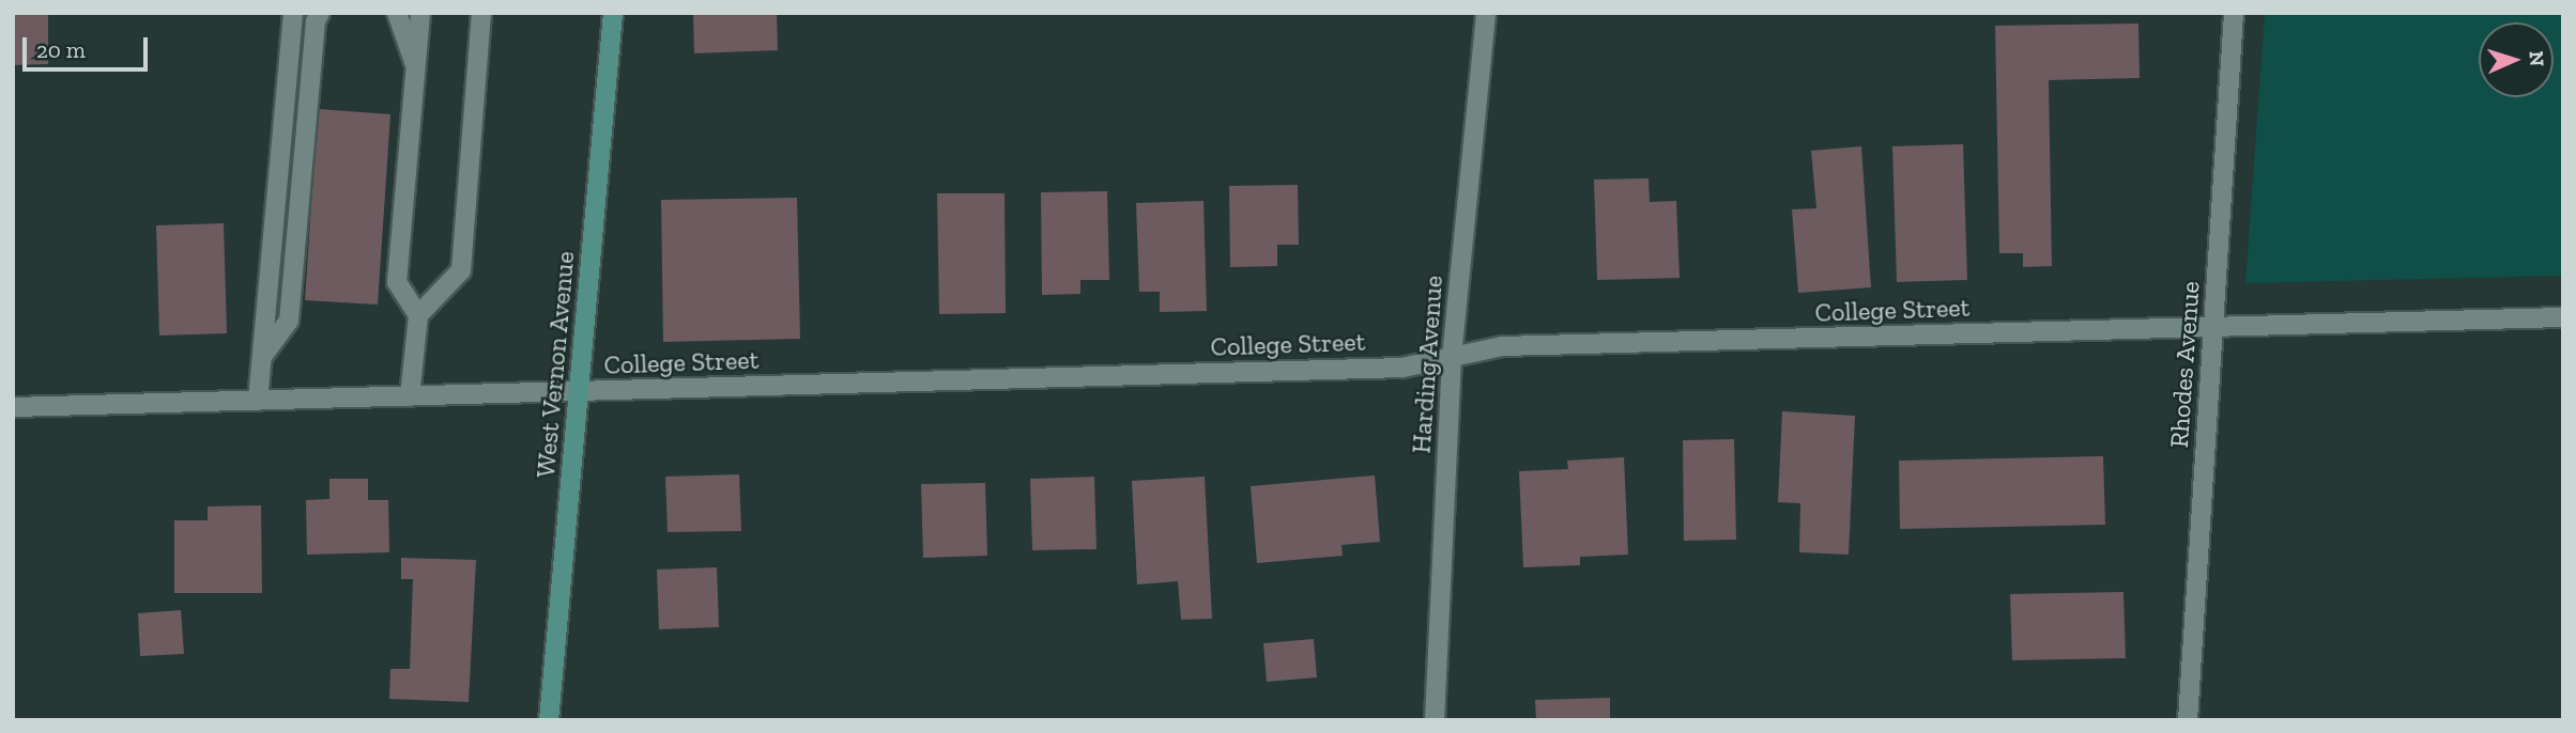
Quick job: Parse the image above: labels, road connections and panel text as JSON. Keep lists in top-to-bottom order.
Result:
{
  "streets": {
    "main road": ["West Vernon Avenue"],
    "street": ["College Street", "Harding Avenue", "Rhodes Avenue"]
  },
  "crossings": [
    ["College Street", "West Vernon Avenue"],
    ["College Street", "Harding Avenue"],
    ["College Street", "Rhodes Avenue"]
  ],
  "scale_bar": "20 m",
  "north": "right"
}
